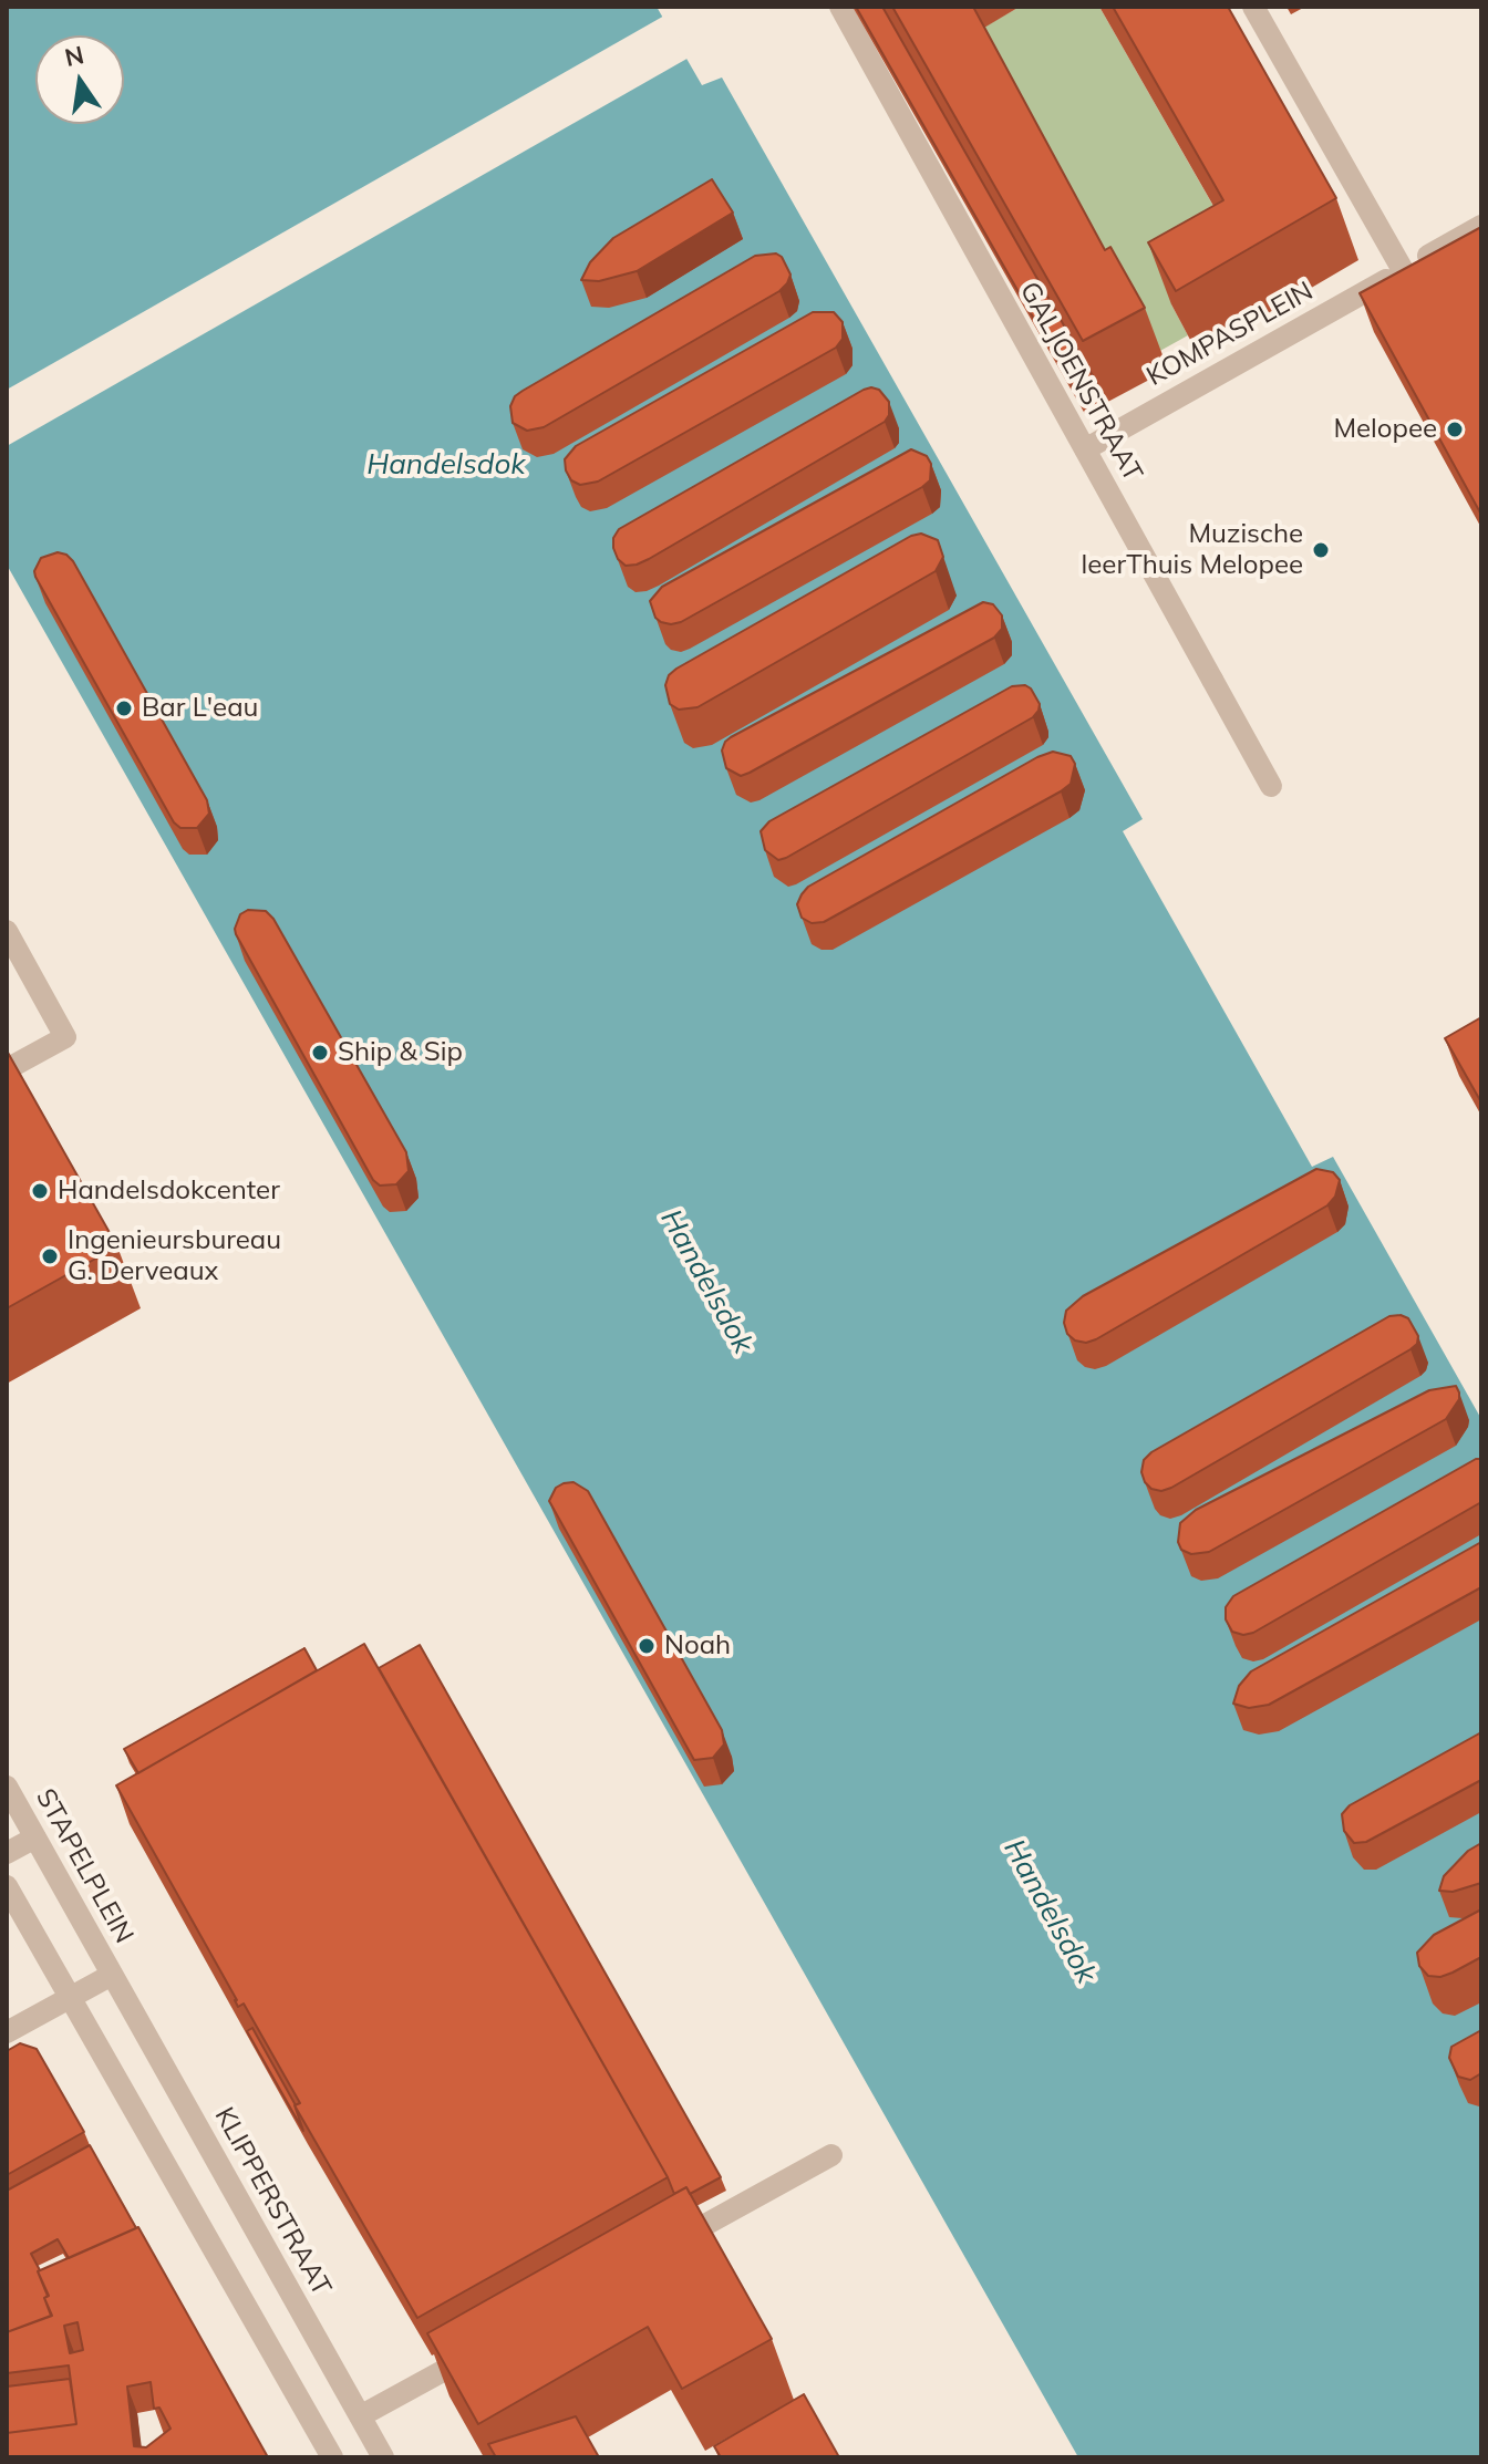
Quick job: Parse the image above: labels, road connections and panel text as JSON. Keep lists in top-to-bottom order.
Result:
{
  "streets": {
    "street": [
      "KOMPASPLEIN",
      "GALJOENSTRAAT",
      "STAPELPLEIN",
      "KLIPPERSTRAAT"
    ]
  },
  "crossings": [
    ["KOMPASPLEIN", "GALJOENSTRAAT"],
    ["STAPELPLEIN", "KLIPPERSTRAAT"]
  ],
  "water": ["Handelsdok"],
  "places": [
    "Melopee",
    "Muzische leerThuis Melopee",
    "Bar L'eau",
    "Ship & Sip",
    "Handelsdokcenter",
    "Ingenieursbureau G. Derveaux",
    "Noah"
  ],
  "north": "top"
}
